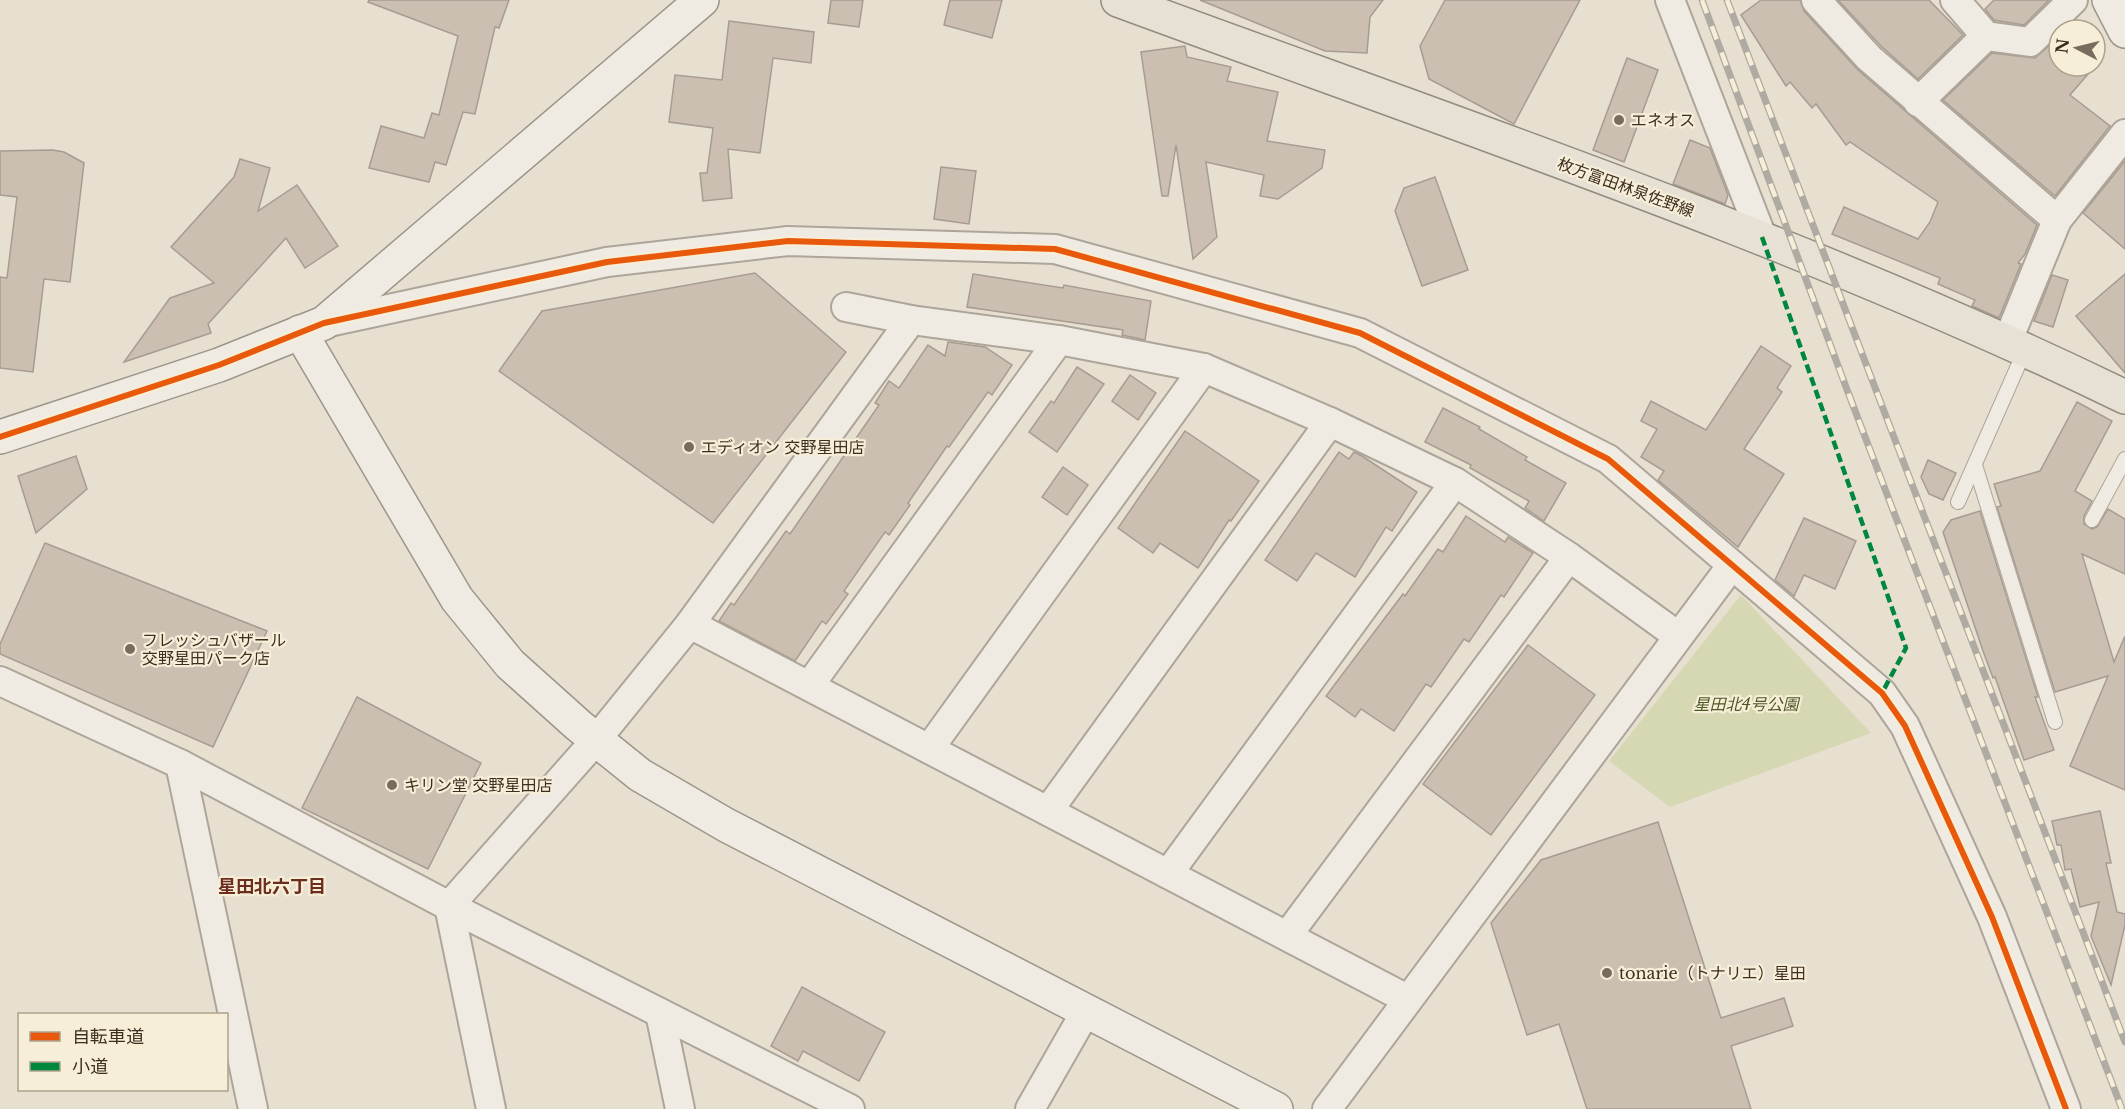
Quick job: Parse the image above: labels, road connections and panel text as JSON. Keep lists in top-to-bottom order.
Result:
{
  "streets": {
    "main road": ["枚方富田林泉佐野線"]
  },
  "districts": ["星田北六丁目"],
  "parks": ["星田北4号公園"],
  "places": [
    "エネオス",
    "エディオン 交野星田店",
    "フレッシュバザール 交野星田パーク店",
    "キリン堂 交野星田店",
    "tonarie（トナリエ）星田"
  ],
  "legend": ["自転車道", "小道"],
  "north": "left"
}
